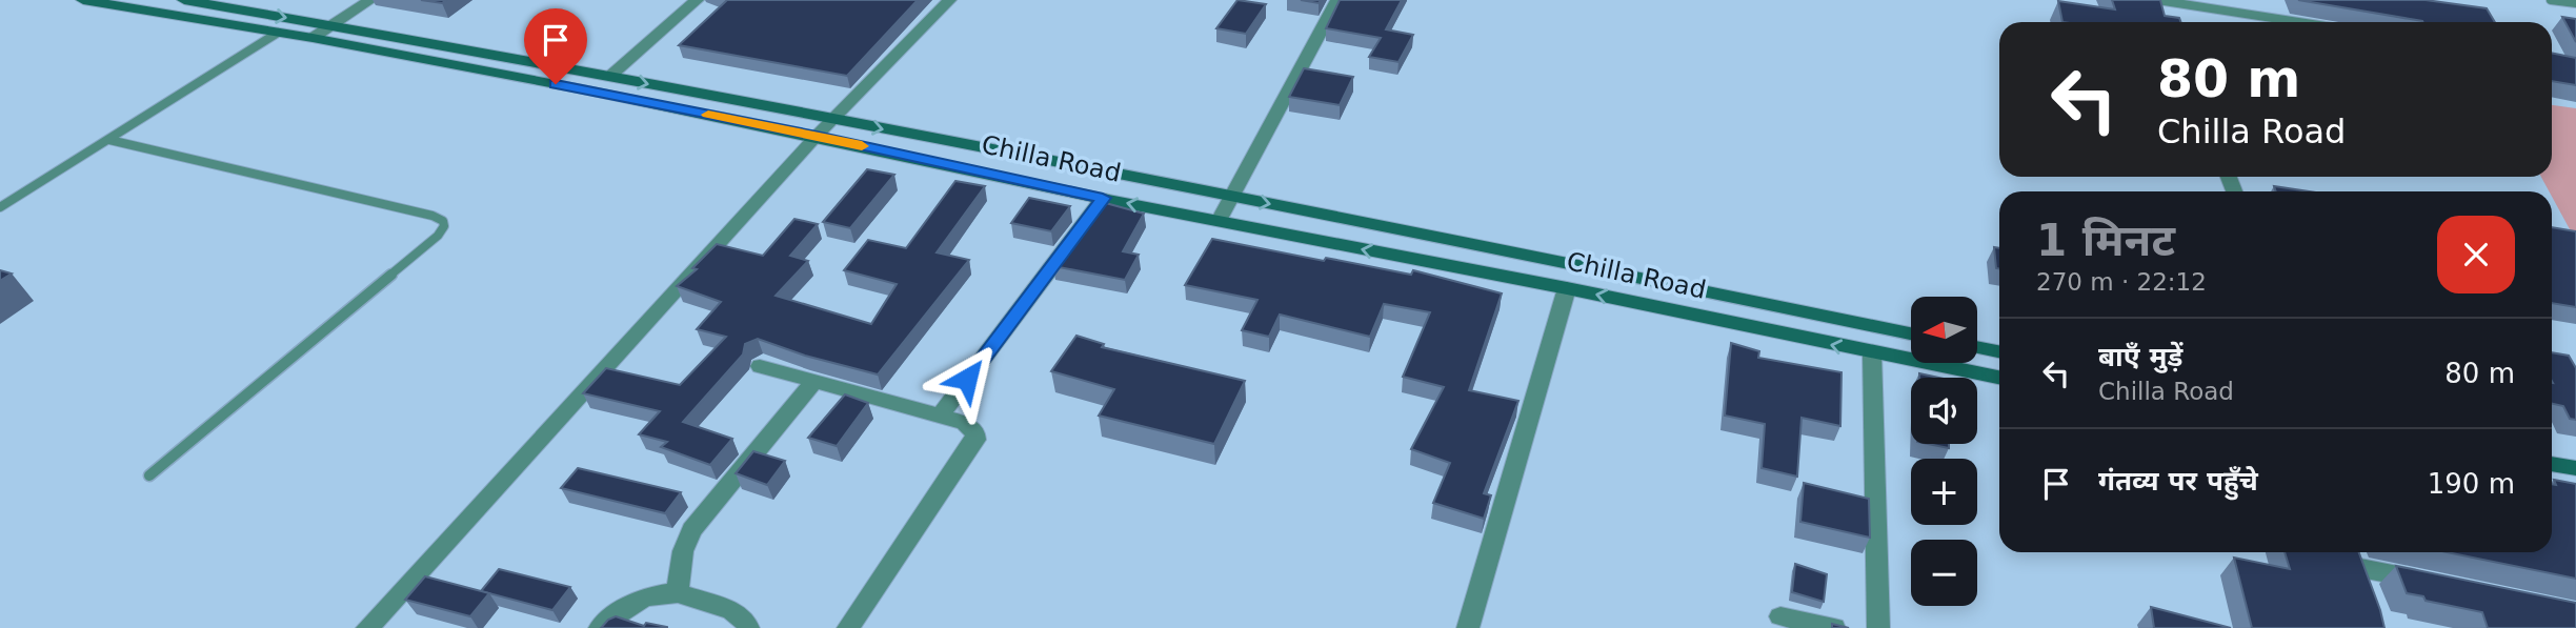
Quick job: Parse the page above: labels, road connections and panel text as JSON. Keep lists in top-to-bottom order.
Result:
{
  "streets": {
    "main road": ["Chilla Road"]
  },
  "north": "left",
  "page": {
    "turn": ["80 m", "Chilla Road"],
    "heading": ["1 मिनट", "270 m · 22:12"],
    "map_buttons": ["+", "−"],
    "list": [
      {
        "name": "बाएँ मुड़ें",
        "note": "Chilla Road",
        "value": "80 m"
      },
      {
        "name": "गंतव्य पर पहुँचे",
        "value": "190 m"
      }
    ]
  }
}
